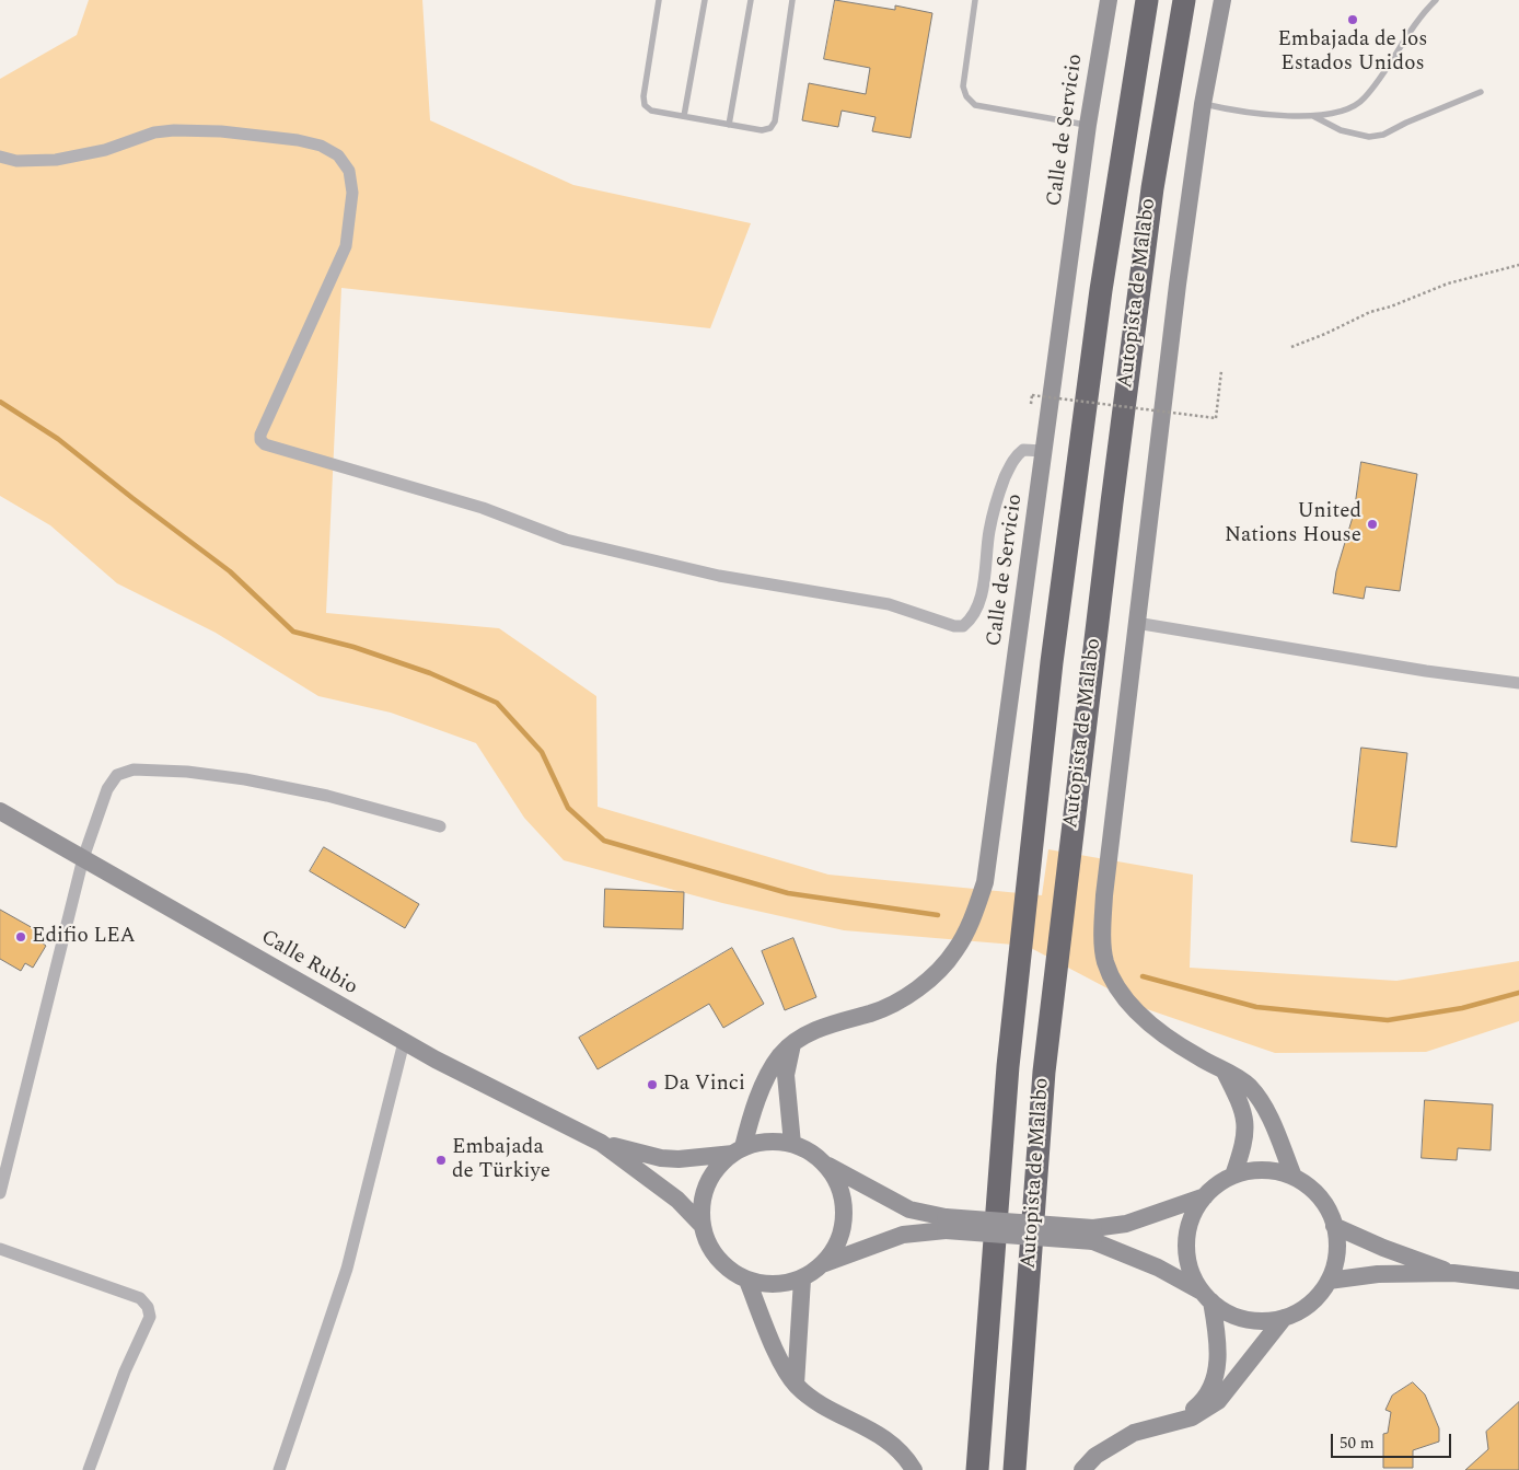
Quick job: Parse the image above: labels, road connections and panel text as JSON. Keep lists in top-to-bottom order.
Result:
{
  "streets": {
    "highway": ["Autopista de Malabo"],
    "street": ["Calle de Servicio", "Calle Rubio"]
  },
  "crossings": [
    ["Calle de Servicio", "Calle Rubio"]
  ],
  "places": [
    "Embajada de los Estados Unidos",
    "United Nations House",
    "Edifio LEA",
    "Da Vinci",
    "Embajada de Türkiye"
  ],
  "scale_bar": "50 m"
}
